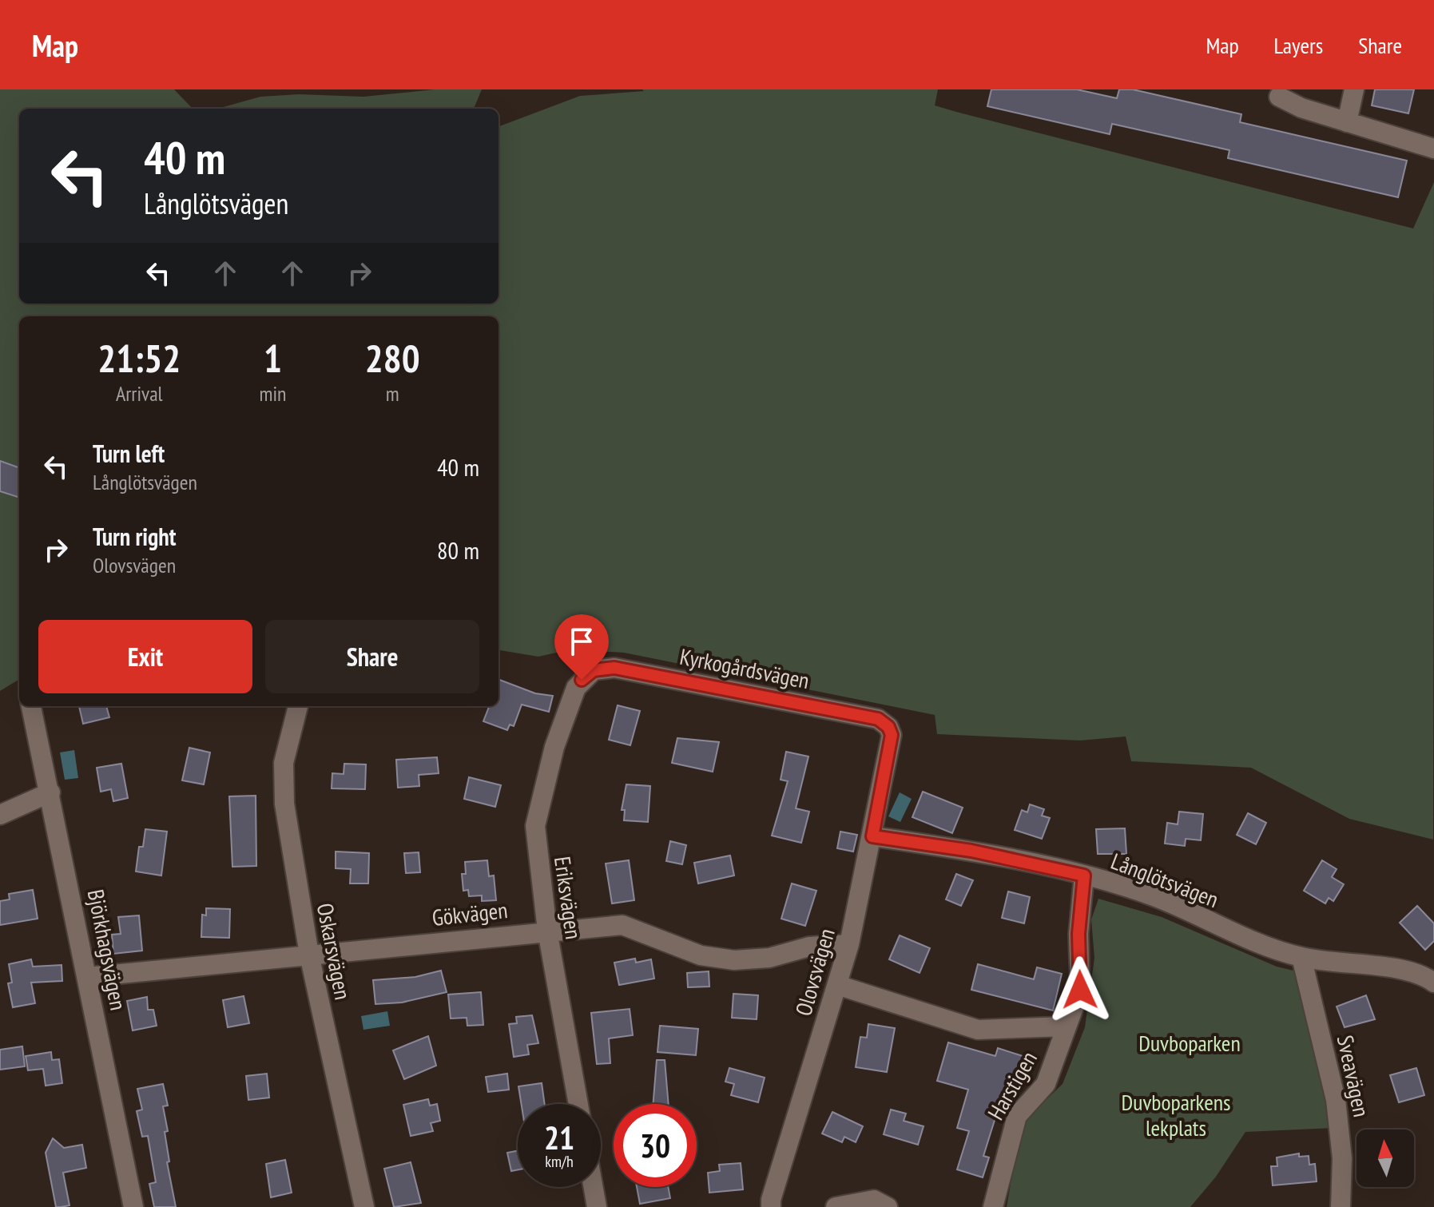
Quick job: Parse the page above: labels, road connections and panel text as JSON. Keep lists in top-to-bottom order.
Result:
{
  "streets": {
    "street": [
      "Kyrkogårdsvägen",
      "Långlötsvägen",
      "Eriksvägen",
      "Gökvägen",
      "Björkhagsvägen",
      "Oskarsvägen",
      "Olovsvägen",
      "Sveavägen",
      "Harstigen"
    ]
  },
  "crossings": [
    ["Kyrkogårdsvägen", "Eriksvägen"],
    ["Kyrkogårdsvägen", "Olovsvägen"],
    ["Långlötsvägen", "Olovsvägen"],
    ["Långlötsvägen", "Sveavägen"],
    ["Långlötsvägen", "Harstigen"],
    ["Eriksvägen", "Gökvägen"],
    ["Gökvägen", "Björkhagsvägen"],
    ["Gökvägen", "Oskarsvägen"],
    ["Gökvägen", "Olovsvägen"]
  ],
  "parks": ["Duvboparken", "Duvboparkens lekplats"],
  "north": "top",
  "page": {
    "header": "Map",
    "nav": ["Map", "Layers", "Share"],
    "turn": ["40 m", "Långlötsvägen"],
    "eta": [
      "21:52",
      "Arrival",
      "1",
      "min",
      "280",
      "m"
    ],
    "list": [
      {
        "name": "Turn left",
        "note": "Långlötsvägen",
        "value": "40 m"
      },
      {
        "name": "Turn right",
        "note": "Olovsvägen",
        "value": "80 m"
      }
    ],
    "buttons": ["Exit", "Share"],
    "speed": "21 km/h",
    "limit": "30"
  }
}
